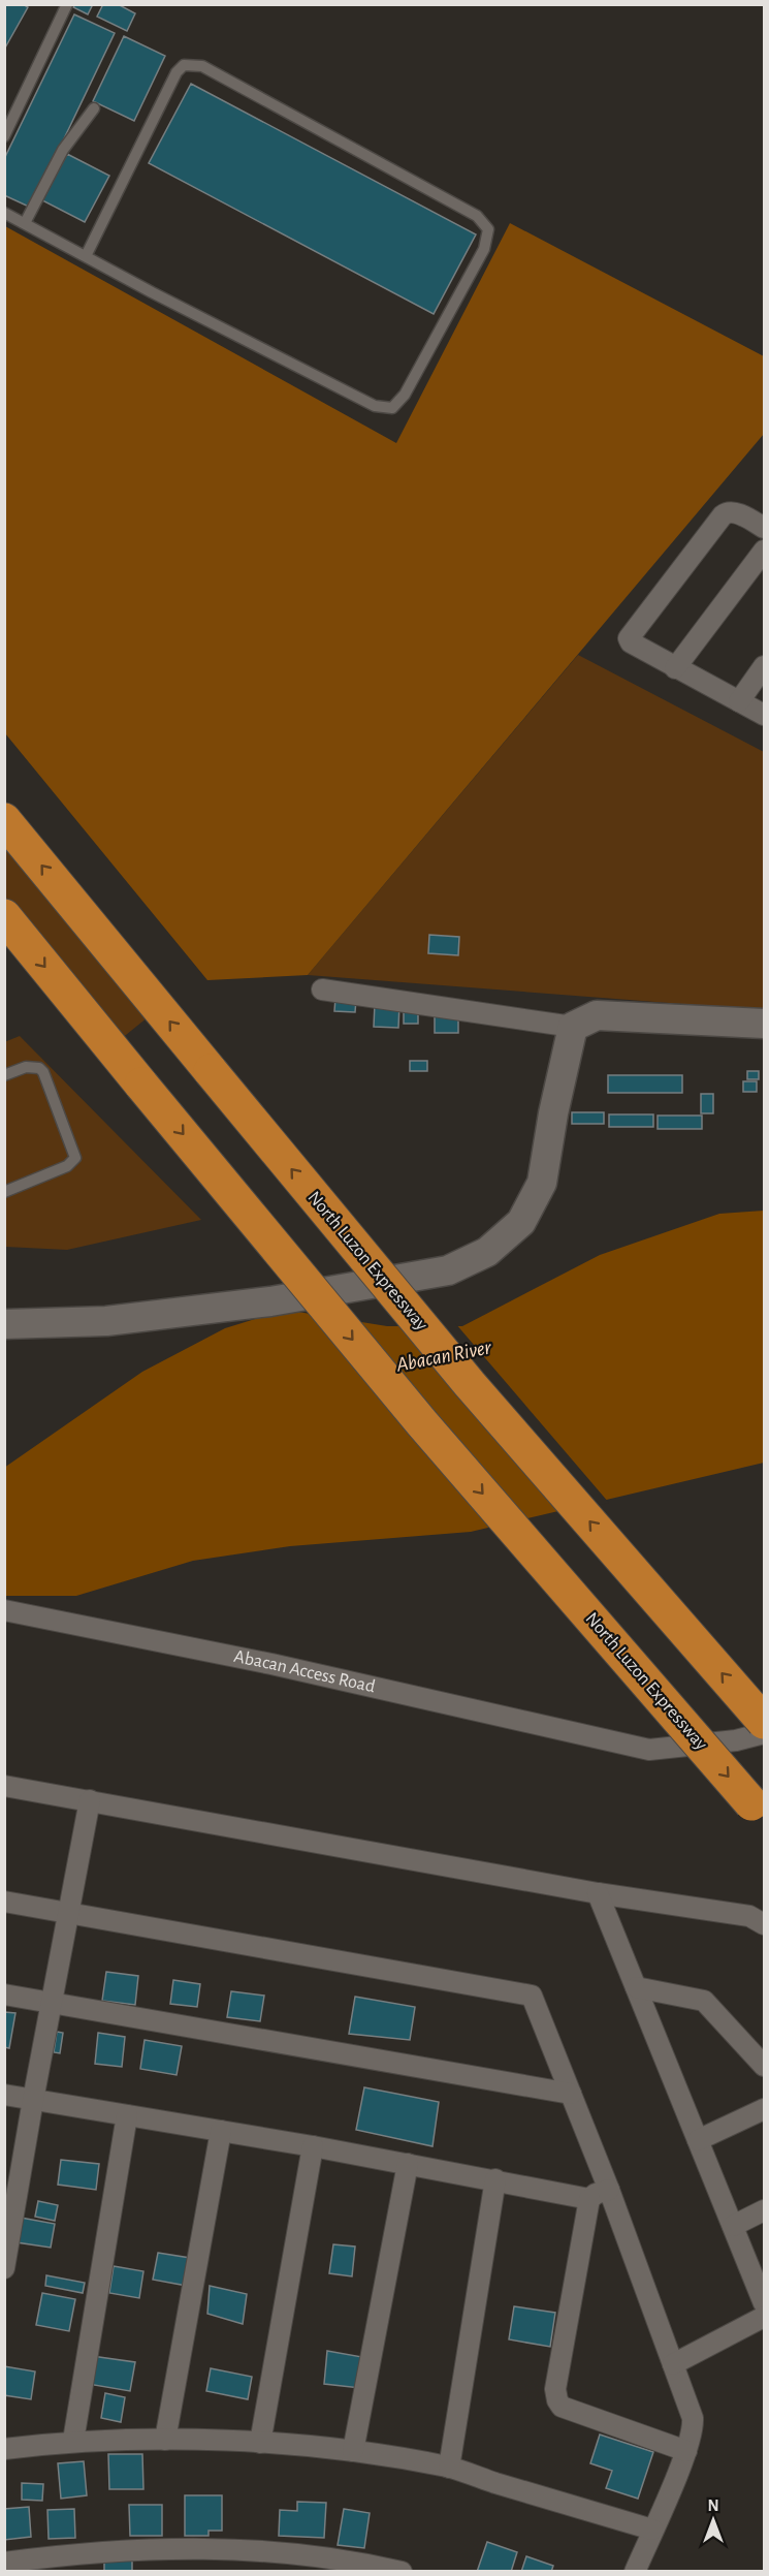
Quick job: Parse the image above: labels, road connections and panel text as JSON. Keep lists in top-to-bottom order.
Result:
{
  "streets": {
    "highway": ["North Luzon Expressway"],
    "street": ["Abacan Access Road"]
  },
  "water": ["Abacan River"],
  "north": "top"
}
